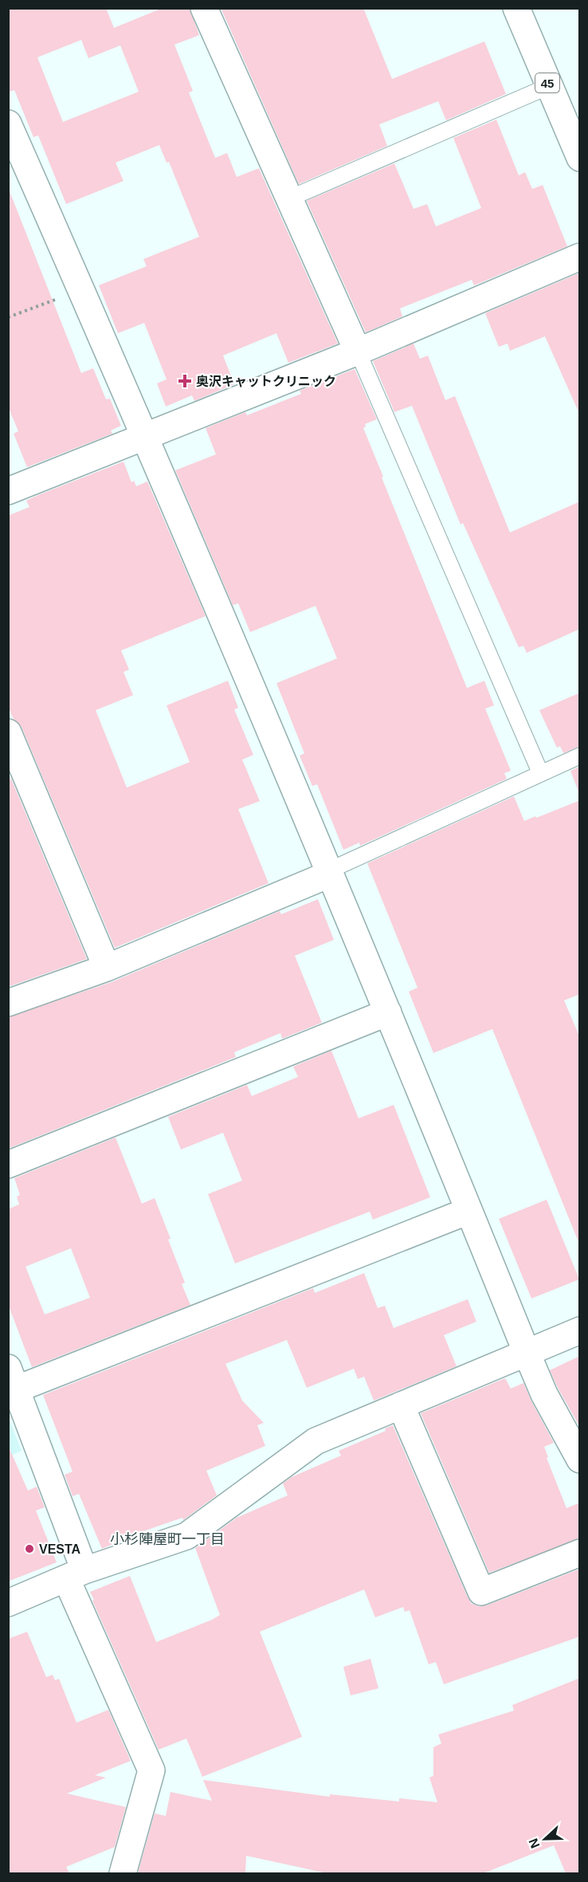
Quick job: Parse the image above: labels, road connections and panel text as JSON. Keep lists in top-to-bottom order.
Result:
{
  "streets": {
    "street": ["45"]
  },
  "districts": ["小杉陣屋町一丁目"],
  "places": {
    "health": ["奥沢キャットクリニック"],
    "other": ["VESTA"]
  },
  "north": "left"
}
